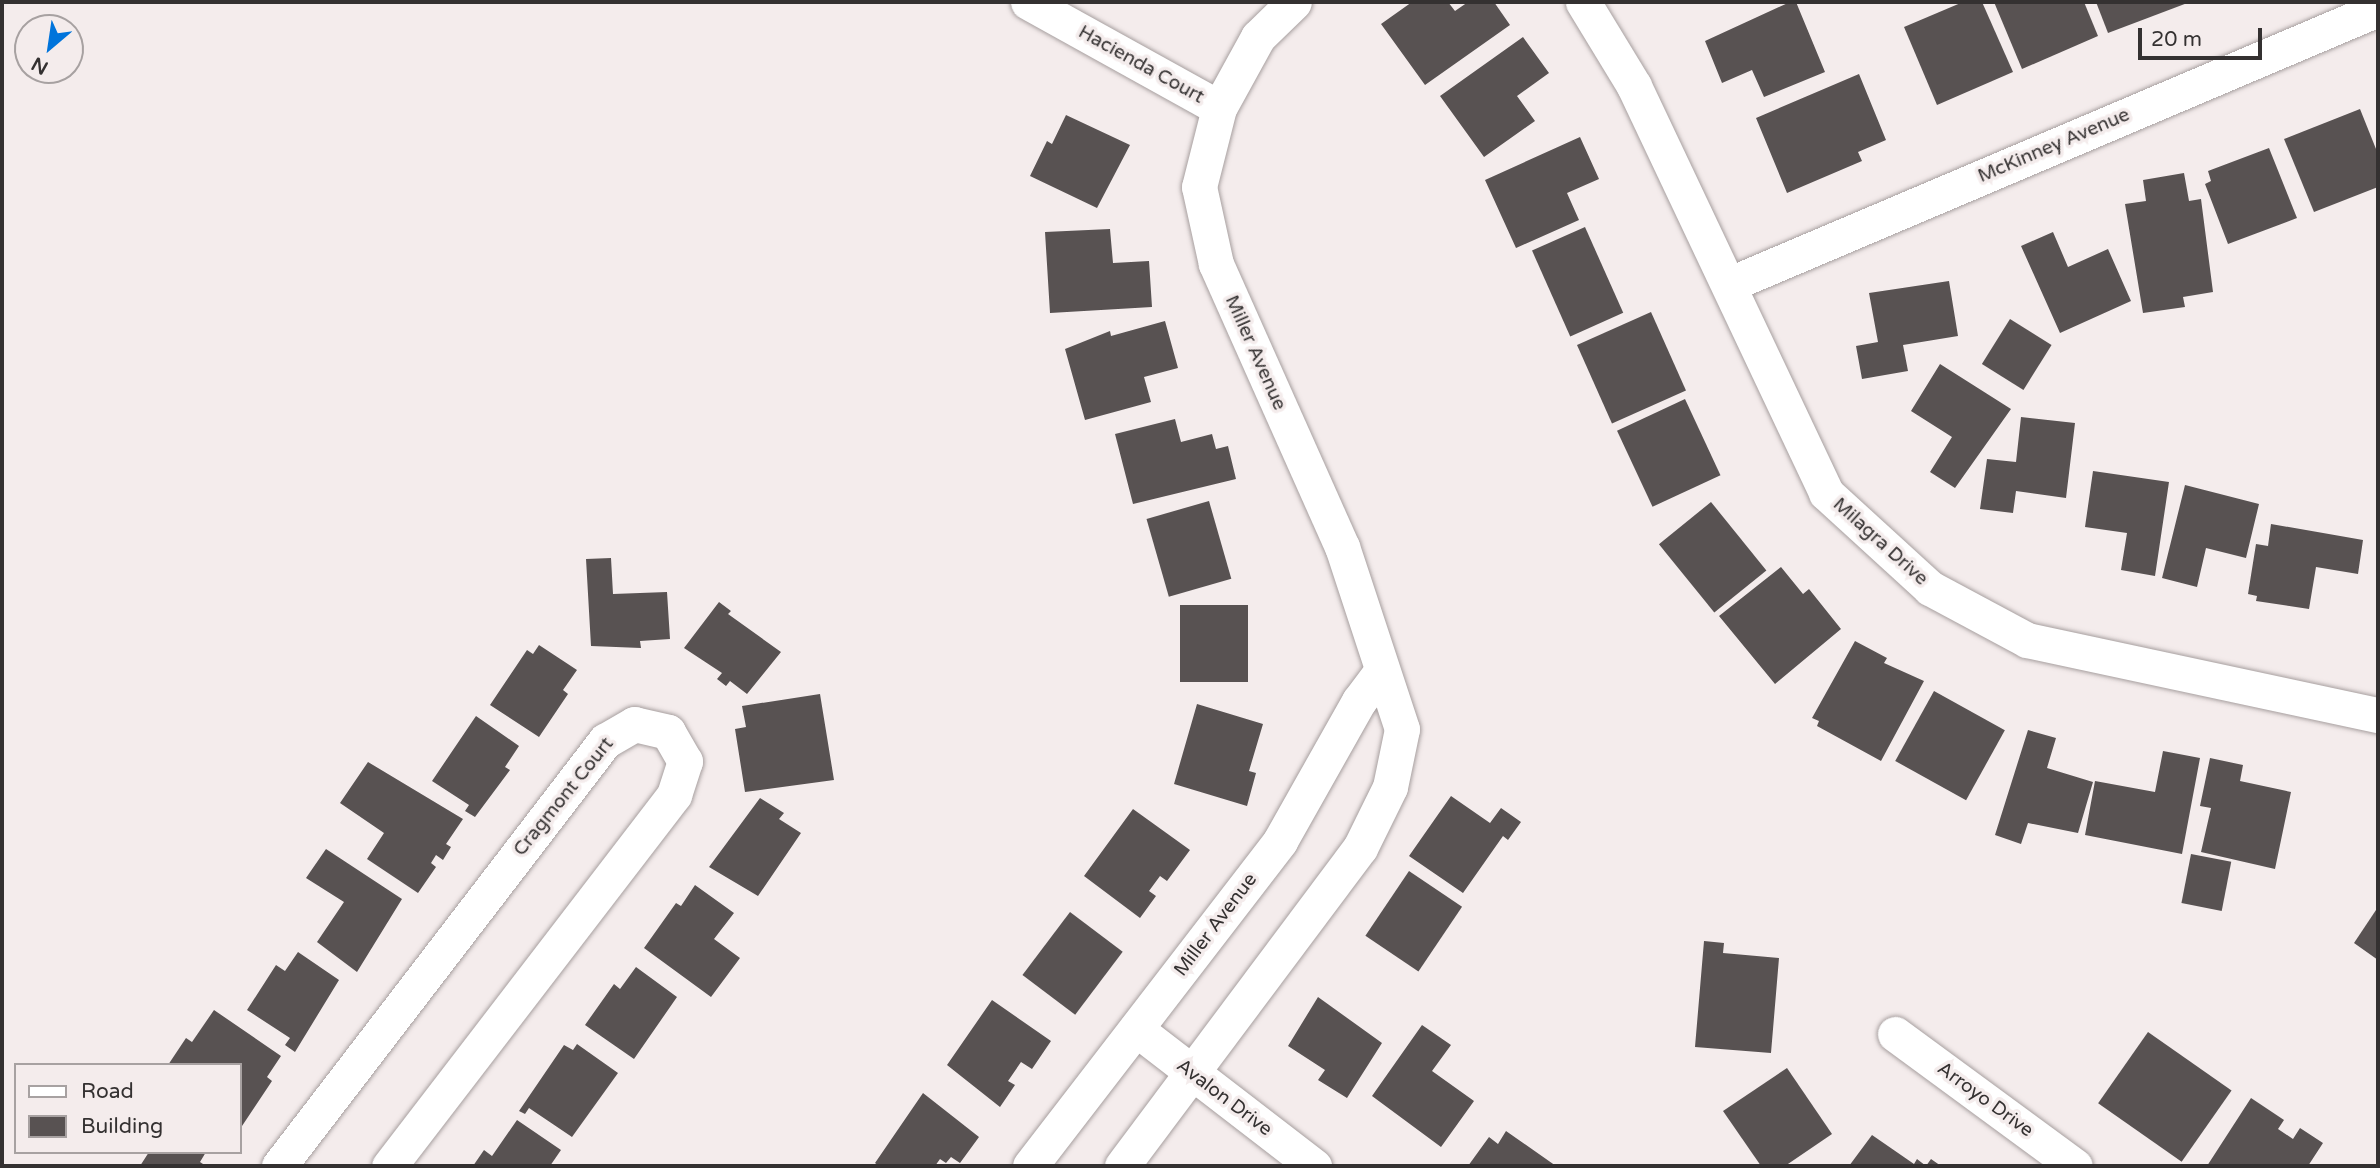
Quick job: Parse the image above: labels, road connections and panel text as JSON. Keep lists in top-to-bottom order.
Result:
{
  "streets": {
    "street": [
      "Hacienda Court",
      "McKinney Avenue",
      "Miller Avenue",
      "Milagra Drive",
      "Cragmont Court",
      "Avalon Drive",
      "Arroyo Drive"
    ]
  },
  "crossings": [
    ["Hacienda Court", "Miller Avenue"],
    ["McKinney Avenue", "Milagra Drive"],
    ["Miller Avenue", "Avalon Drive"]
  ],
  "legend": ["Road", "Building"],
  "scale_bar": "20 m",
  "north": "bottom left"
}
